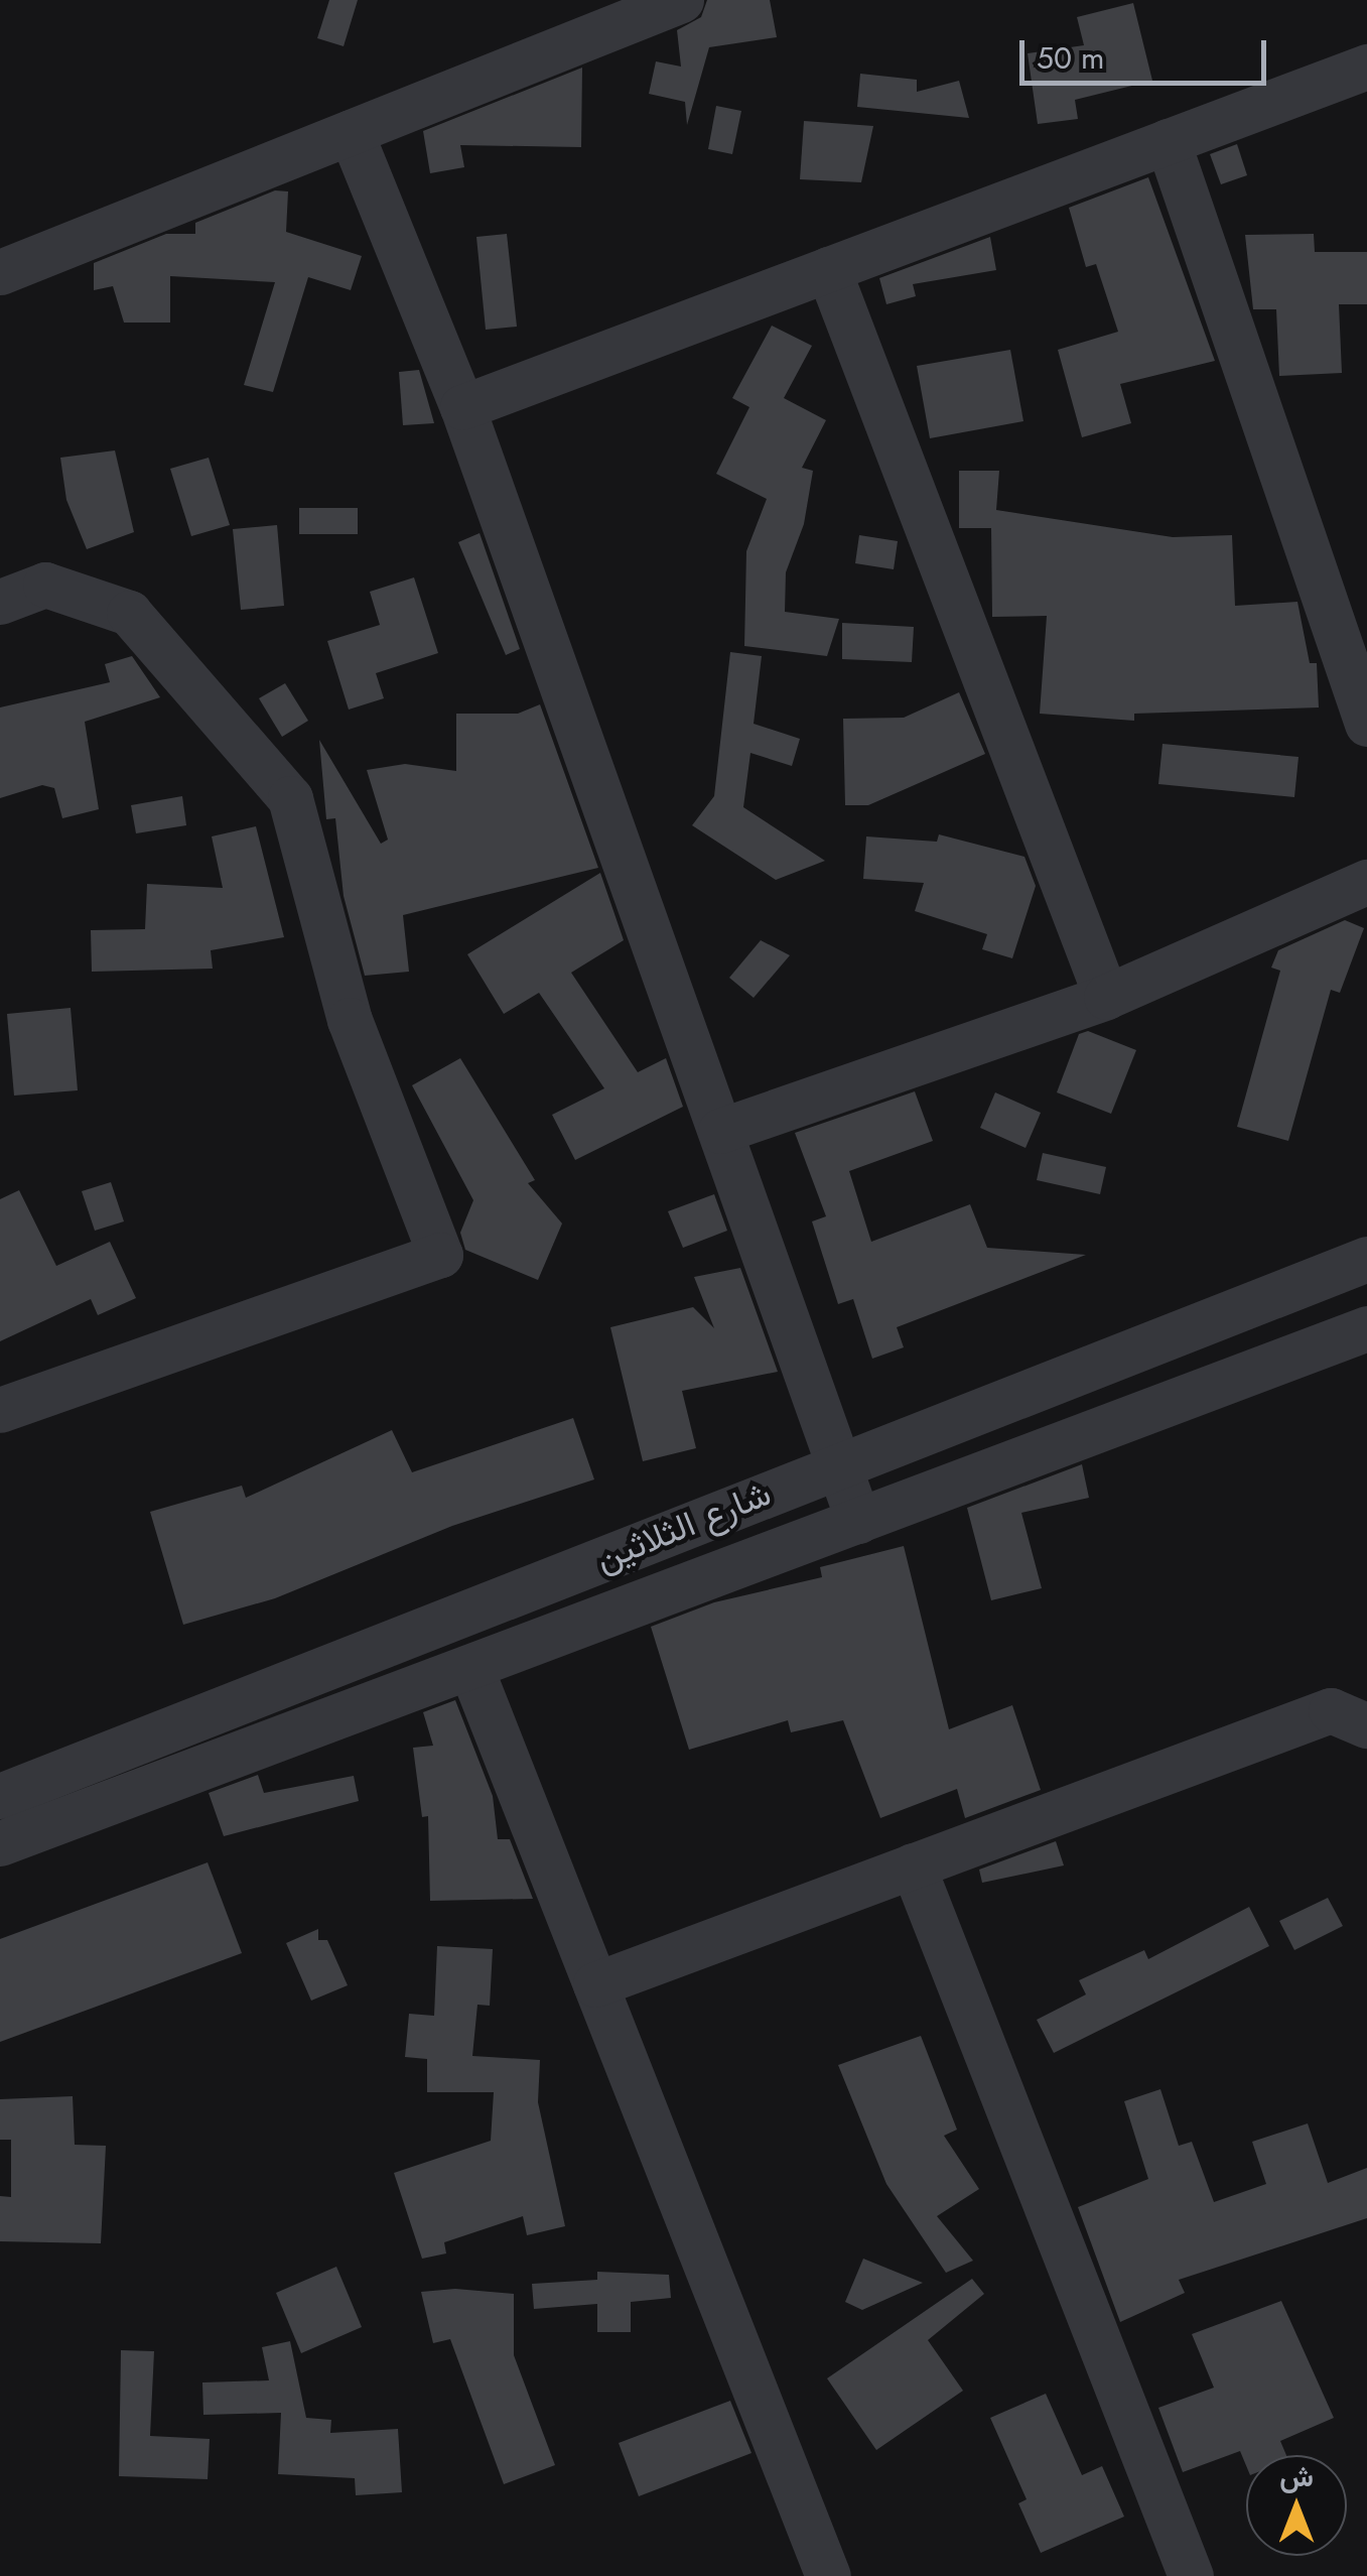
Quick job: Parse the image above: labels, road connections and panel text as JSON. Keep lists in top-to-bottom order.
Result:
{
  "streets": {
    "street": ["شارع الثلاثين"]
  },
  "scale_bar": "50 m",
  "north": "top"
}
